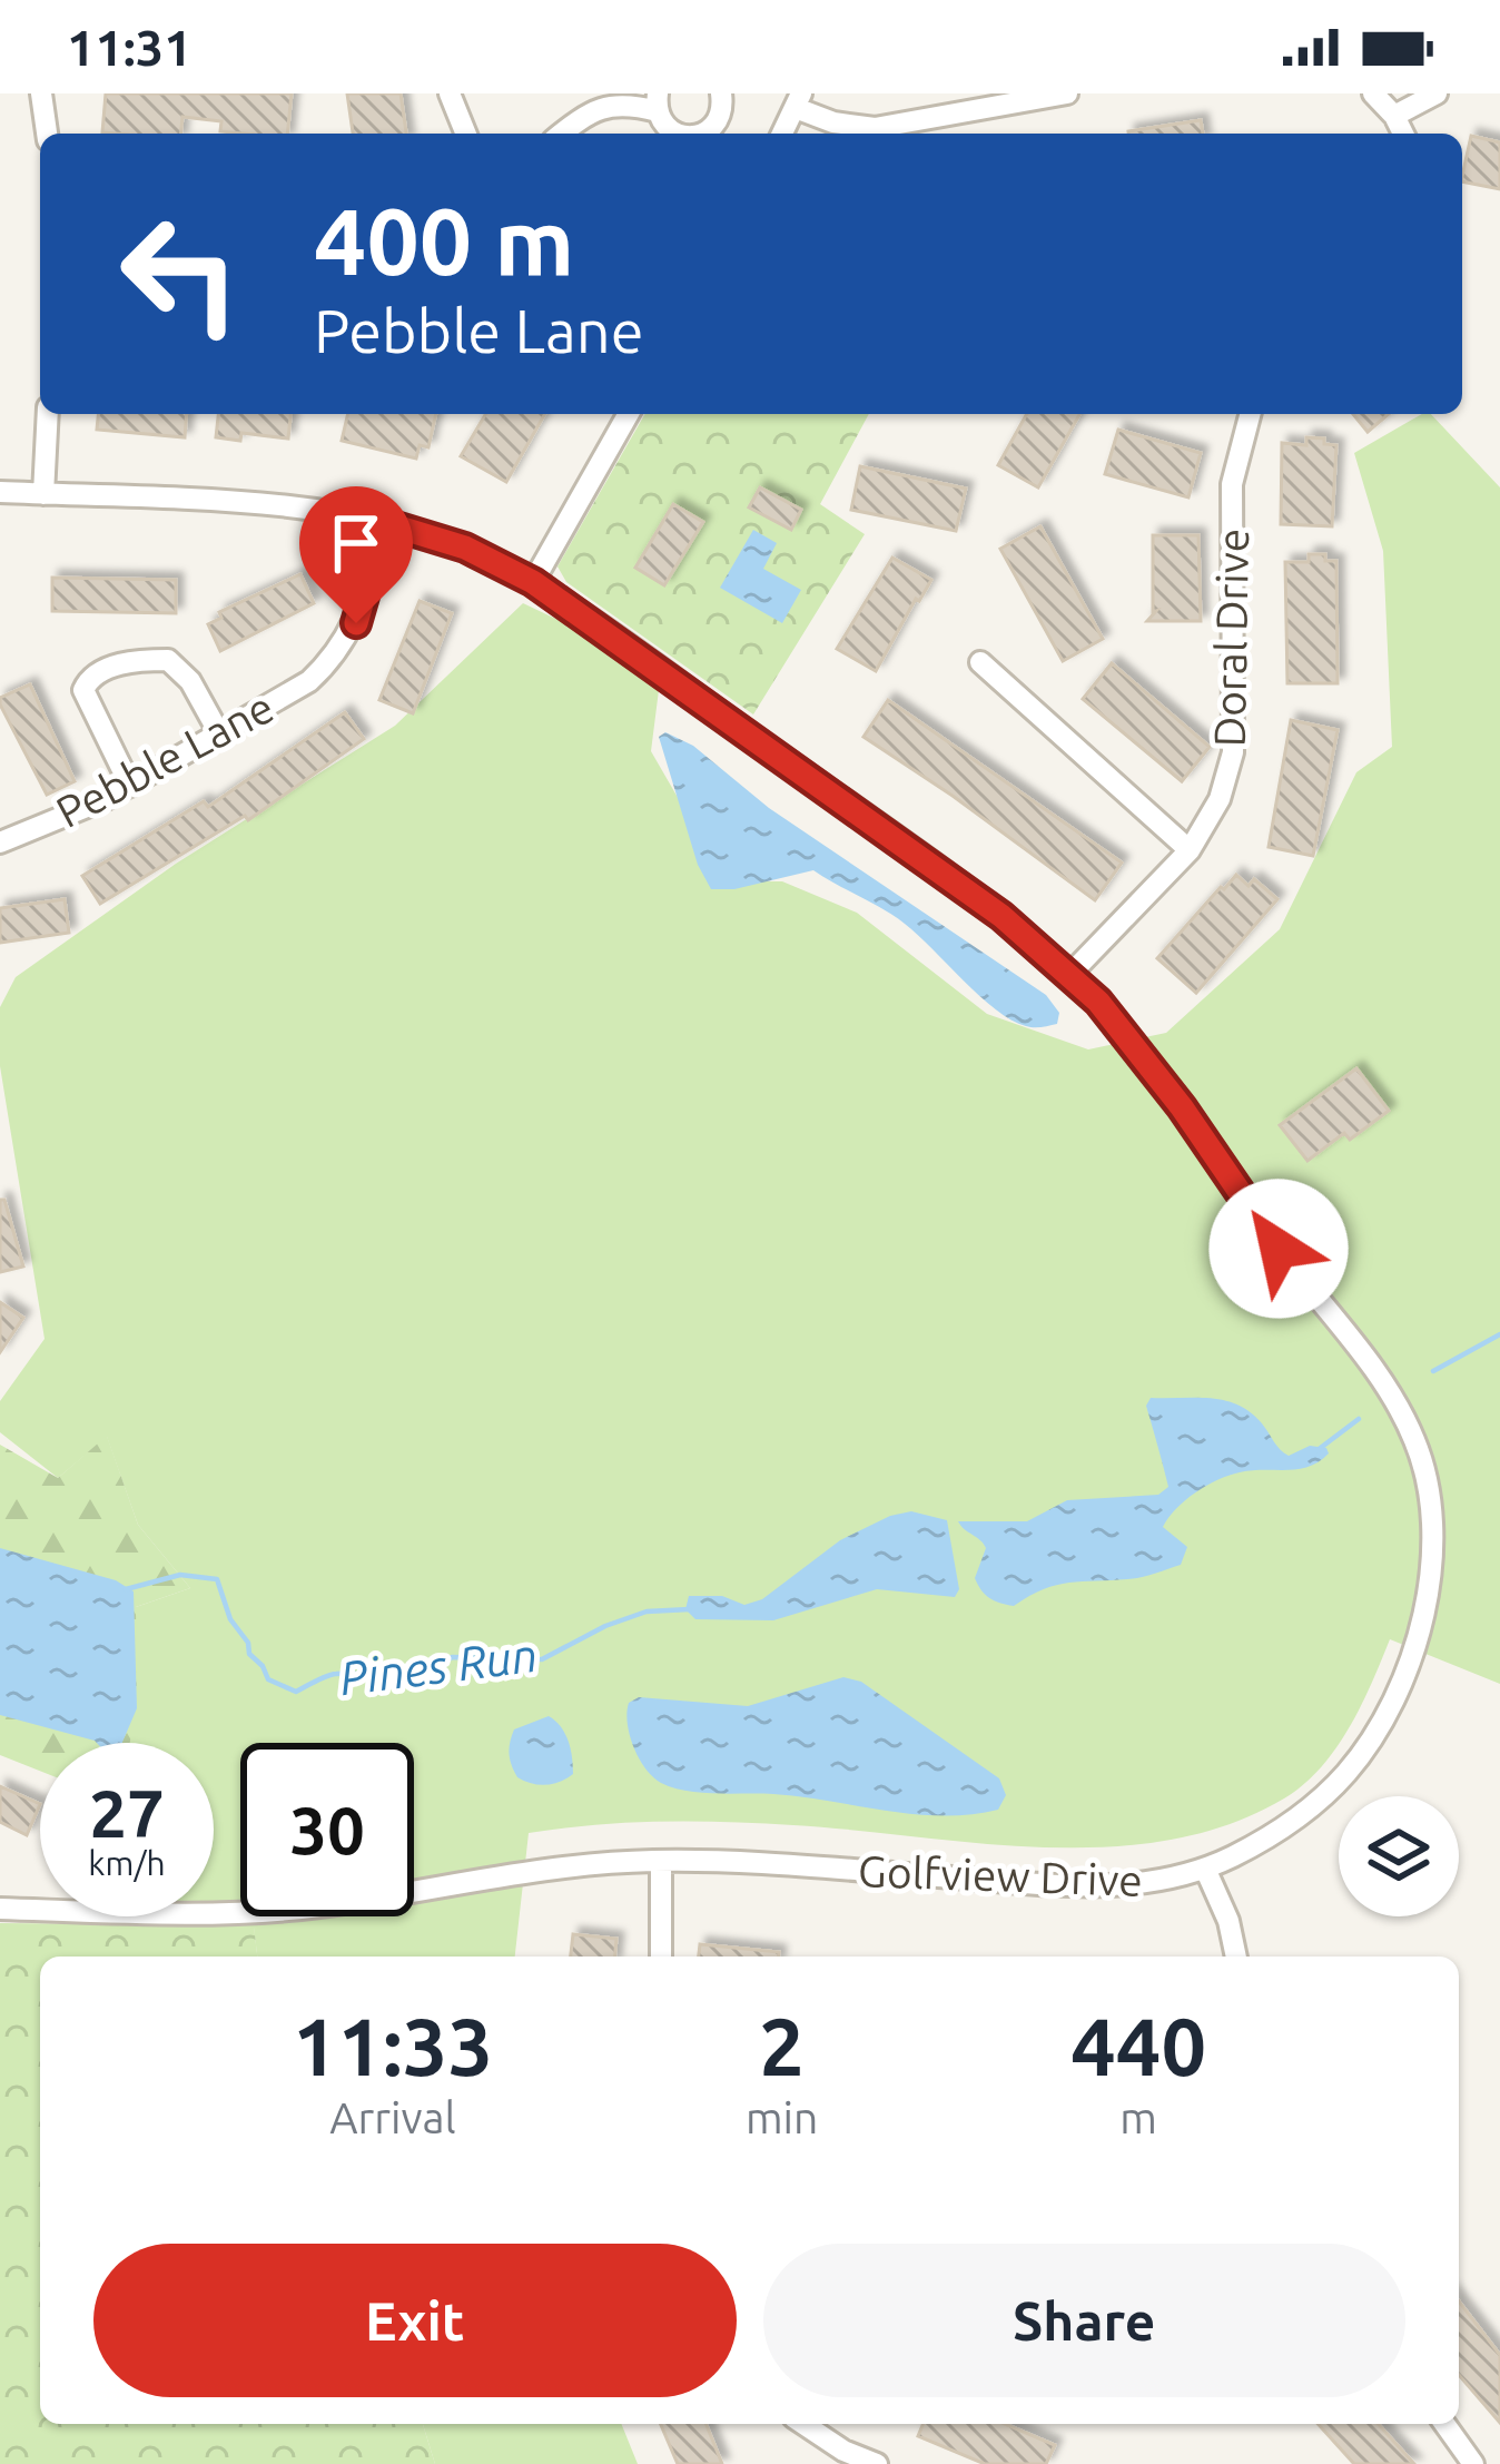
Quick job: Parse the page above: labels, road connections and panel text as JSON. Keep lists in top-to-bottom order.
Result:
{
  "streets": {
    "street": ["Doral Drive", "Pebble Lane", "Golfview Drive"]
  },
  "crossings": [
    ["Doral Drive", "Golfview Drive"],
    ["Pebble Lane", "Golfview Drive"]
  ],
  "water": ["Pines Run"],
  "page": {
    "status": "11:31",
    "turn": ["400 m", "Pebble Lane"],
    "speed": "27 km/h",
    "limit": "30",
    "eta": [
      "11:33",
      "Arrival",
      "2",
      "min",
      "440",
      "m"
    ],
    "buttons": ["Exit", "Share"]
  }
}
